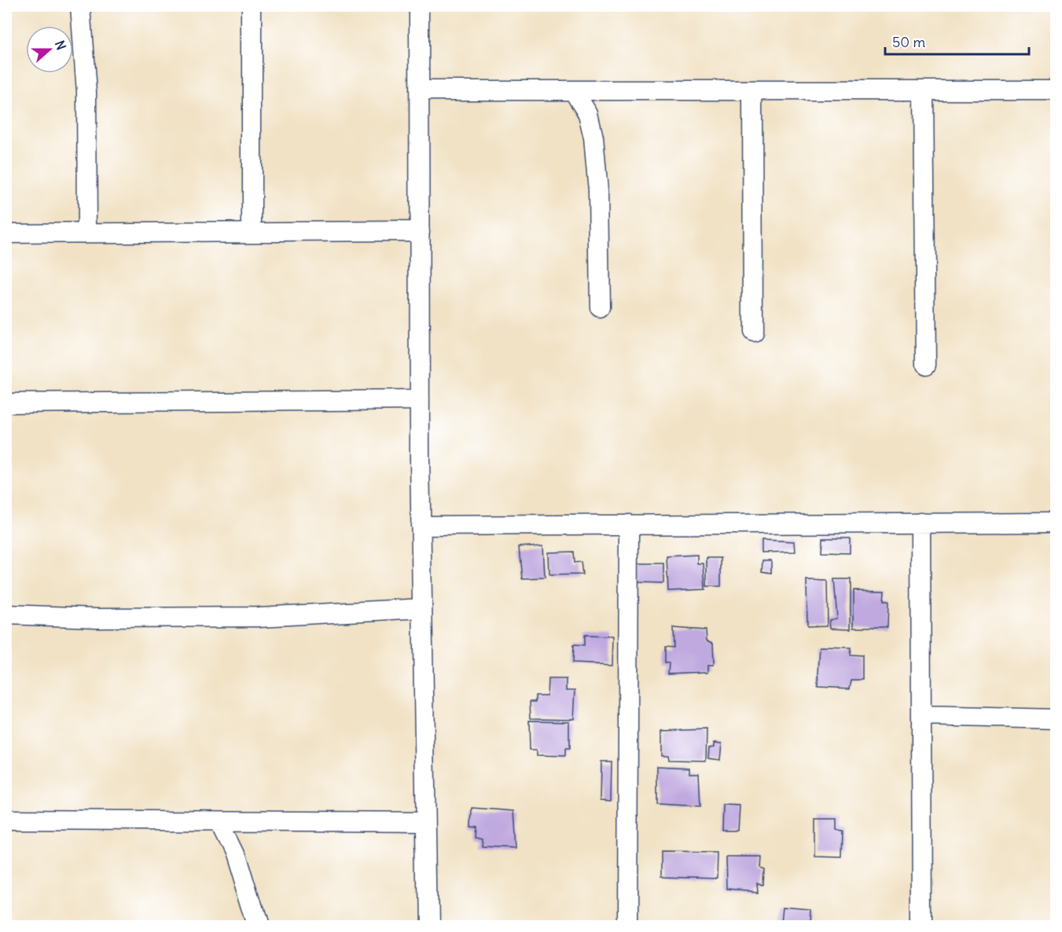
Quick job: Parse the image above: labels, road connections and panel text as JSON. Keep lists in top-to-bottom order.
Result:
{
  "scale_bar": "50 m",
  "north": "right"
}
